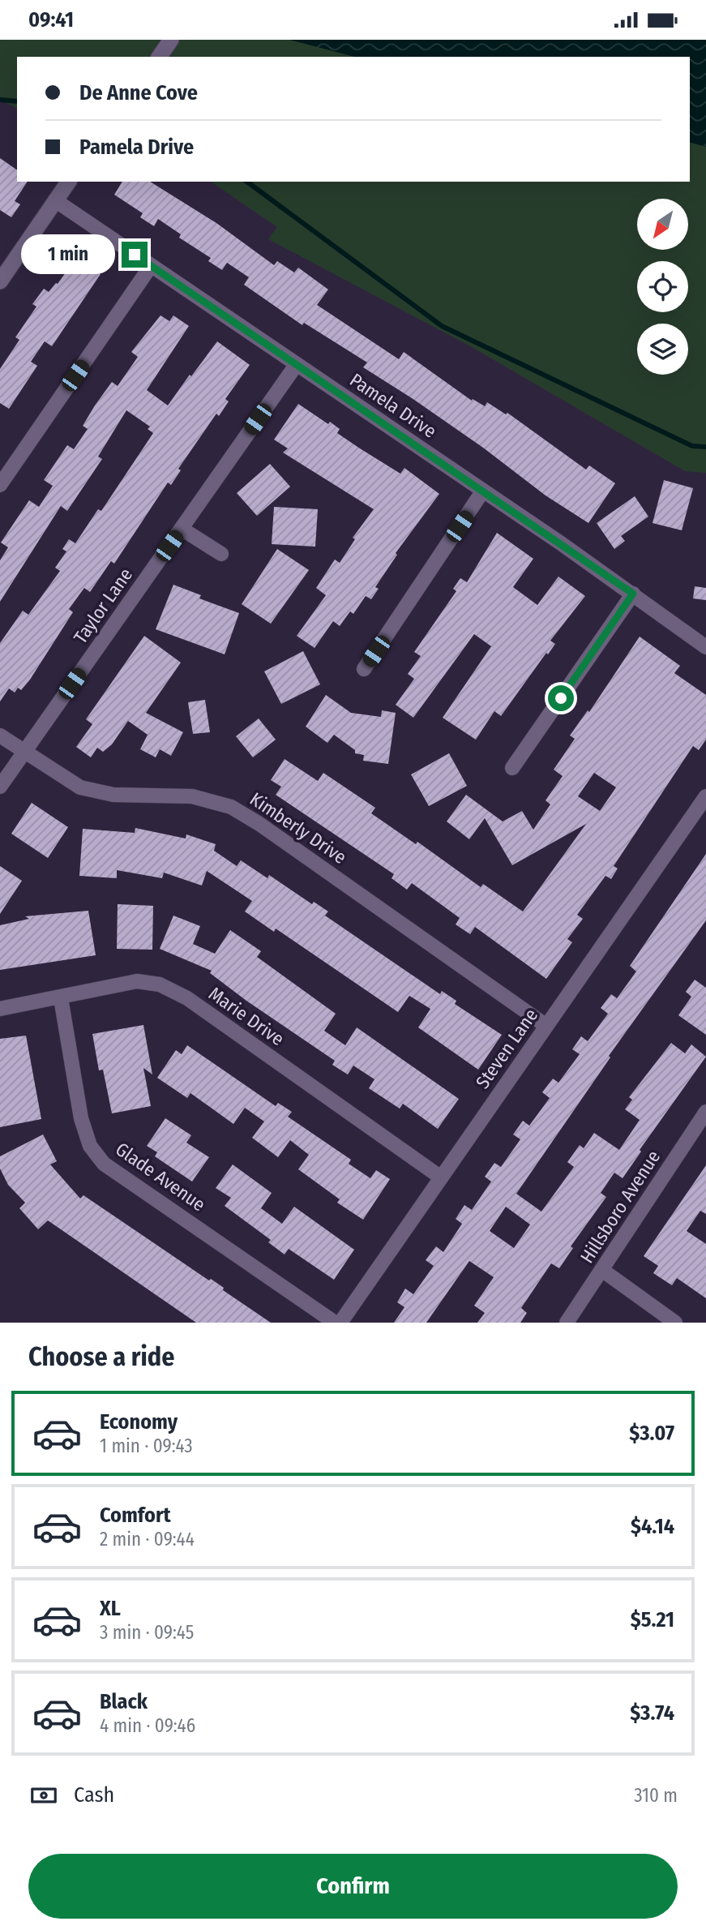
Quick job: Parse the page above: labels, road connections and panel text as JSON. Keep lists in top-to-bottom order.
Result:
{
  "streets": {
    "street": [
      "Pamela Drive",
      "Taylor Lane",
      "Kimberly Drive",
      "Marie Drive",
      "Steven Lane",
      "Glade Avenue",
      "Hillsboro Avenue"
    ]
  },
  "crossings": [
    ["Pamela Drive", "Taylor Lane"],
    ["Taylor Lane", "Kimberly Drive"],
    ["Kimberly Drive", "Steven Lane"],
    ["Marie Drive", "Steven Lane"],
    ["Marie Drive", "Glade Avenue"]
  ],
  "north": "bottom left",
  "page": {
    "status": "09:41",
    "banner": ["De Anne Cove", "Pamela Drive"],
    "bubble": "1 min",
    "heading": "Choose a ride",
    "list": [
      {
        "name": "Economy",
        "note": "1 min · 09:43",
        "value": "$3.07"
      },
      {
        "name": "Comfort",
        "note": "2 min · 09:44",
        "value": "$4.14"
      },
      {
        "name": "XL",
        "note": "3 min · 09:45",
        "value": "$5.21"
      },
      {
        "name": "Black",
        "note": "4 min · 09:46",
        "value": "$3.74"
      }
    ],
    "pay": ["Cash", "310 m"],
    "buttons": "Confirm"
  }
}
